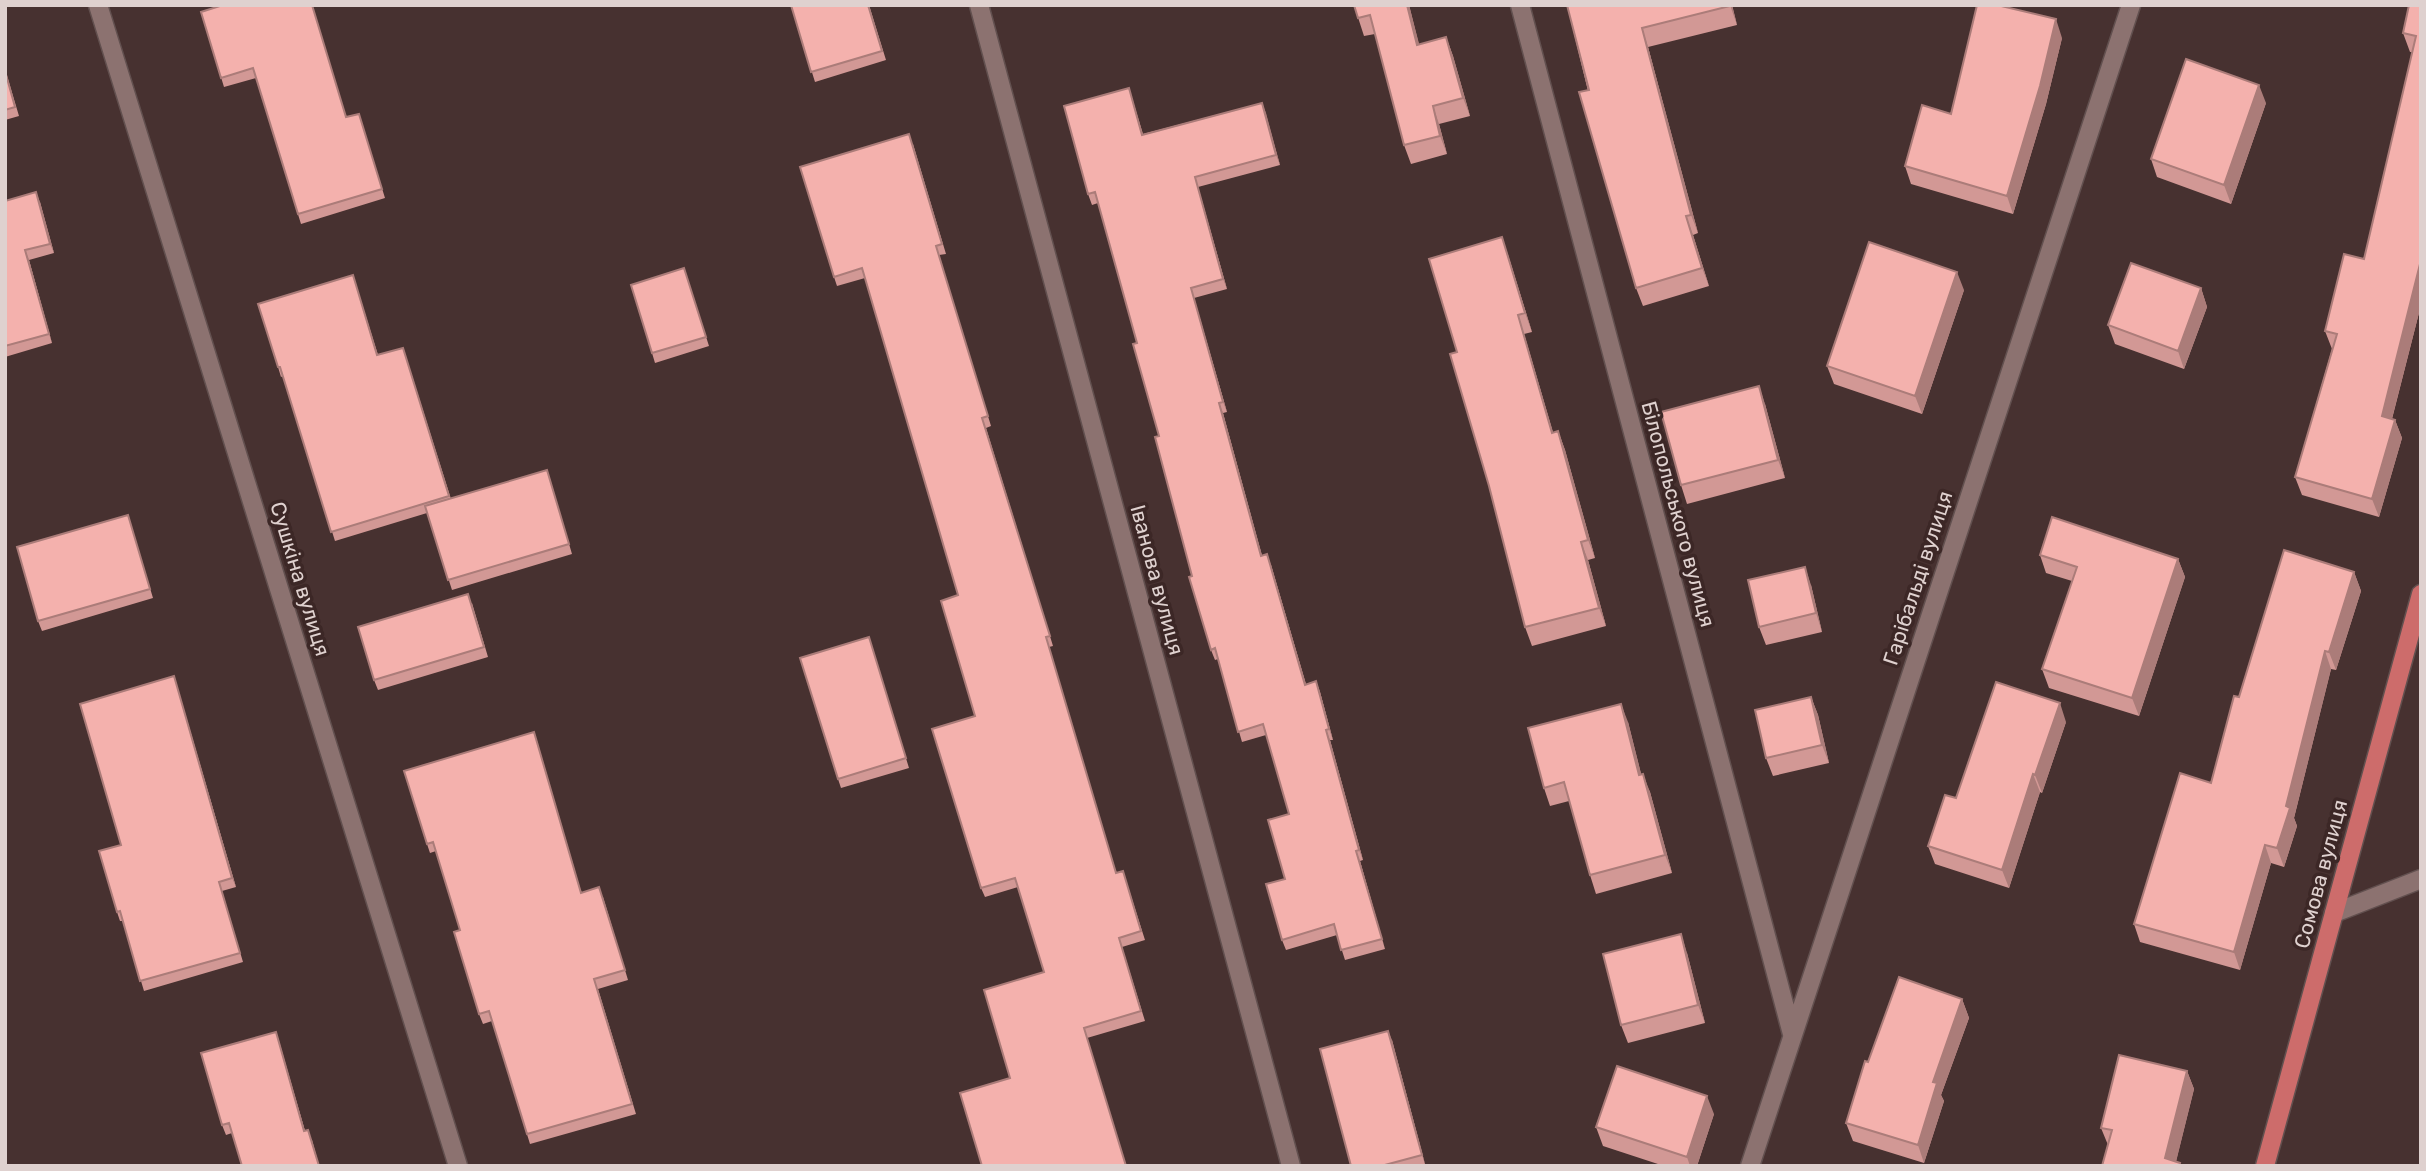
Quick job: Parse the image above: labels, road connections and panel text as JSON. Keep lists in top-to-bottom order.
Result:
{
  "streets": {
    "main road": ["Сомова вулиця"],
    "street": [
      "Білопольського вулиця",
      "Гарібальді вулиця",
      "Сушкіна вулиця",
      "Іванова вулиця"
    ]
  },
  "crossings": [
    ["Білопольського вулиця", "Гарібальді вулиця"]
  ]
}
